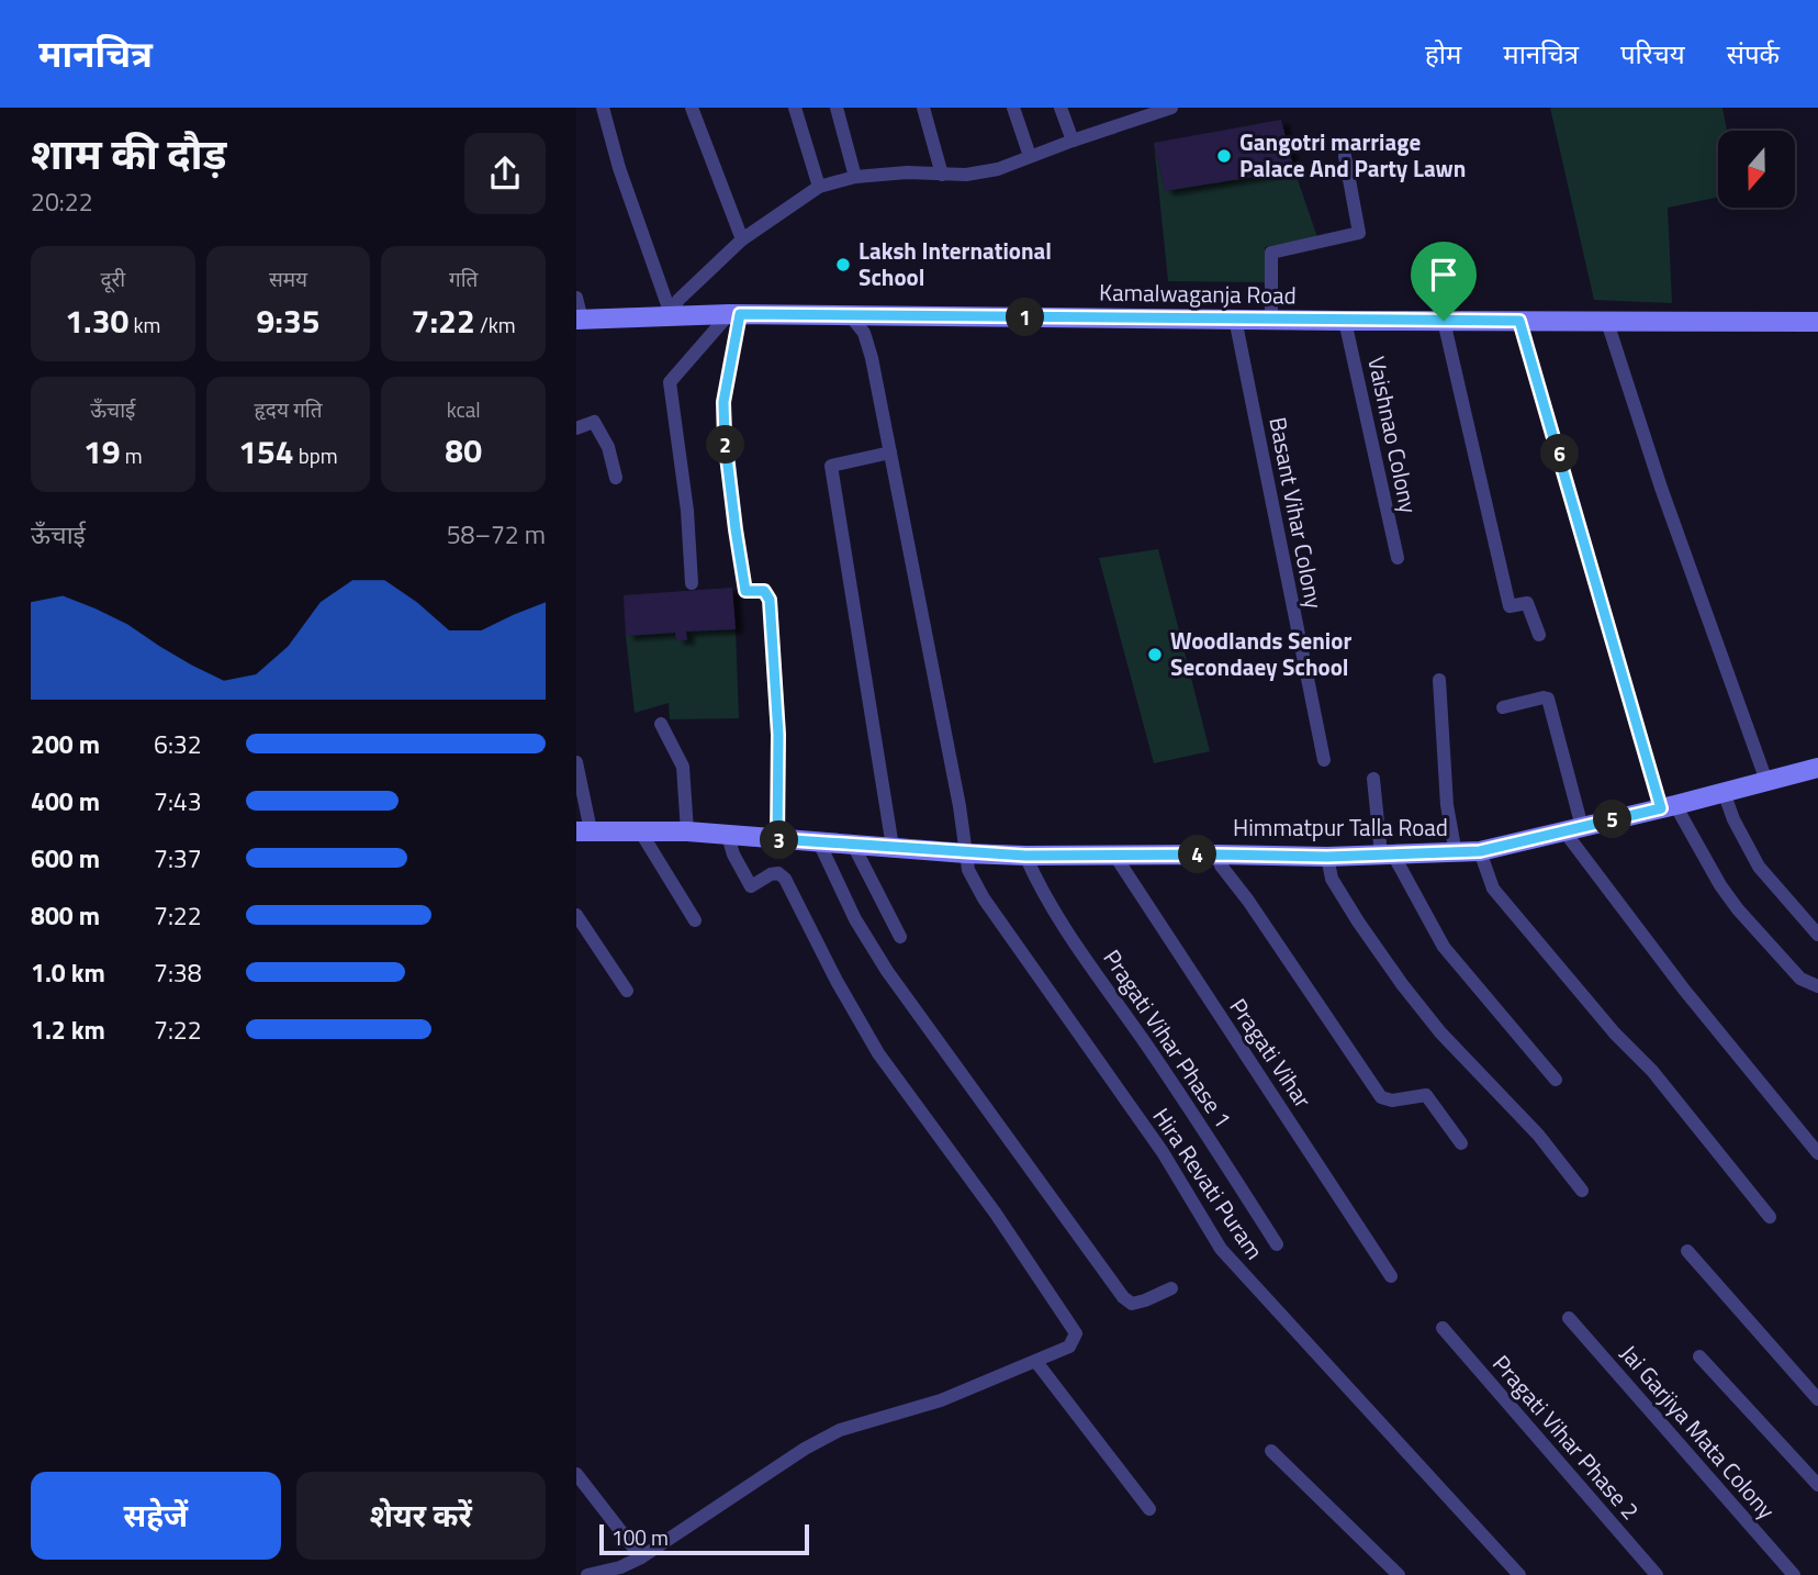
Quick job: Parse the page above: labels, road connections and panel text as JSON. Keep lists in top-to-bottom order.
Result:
{
  "streets": {
    "main road": ["Kamalwaganja Road", "Himmatpur Talla Road"],
    "street": [
      "Vaishnao Colony",
      "Basant Vihar Colony",
      "Pragati Vihar Phase 1",
      "Pragati Vihar",
      "Hira Revati Puram",
      "Jai Garjiya Mata Colony",
      "Pragati Vihar Phase 2"
    ]
  },
  "crossings": [
    ["Kamalwaganja Road", "Vaishnao Colony"],
    ["Kamalwaganja Road", "Basant Vihar Colony"],
    ["Kamalwaganja Road", "Hira Revati Puram"],
    ["Himmatpur Talla Road", "Pragati Vihar Phase 1"],
    ["Himmatpur Talla Road", "Pragati Vihar"],
    ["Himmatpur Talla Road", "Hira Revati Puram"]
  ],
  "places": ["Gangotri marriage Palace And Party Lawn", "Laksh International School", "Woodlands Senior Secondaey School"],
  "scale_bar": "100 m",
  "north": "bottom",
  "page": {
    "header": "मानचित्र",
    "nav": [
      "होम",
      "मानचित्र",
      "परिचय",
      "संपर्क"
    ],
    "heading": ["शाम की दौड़", "20:22"],
    "stats": [
      ["दूरी", "1.30 km"],
      ["समय", "9:35"],
      ["गति", "7:22 /km"],
      ["ऊँचाई", "19 m"],
      ["हृदय गति", "154 bpm"],
      ["kcal", "80"]
    ],
    "pins": [
      "1",
      "2",
      "6",
      "5",
      "3",
      "4"
    ],
    "chart": ["ऊँचाई", "58–72 m"],
    "list": [
      {
        "name": "200 m",
        "note": "6:32"
      },
      {
        "name": "400 m",
        "note": "7:43"
      },
      {
        "name": "600 m",
        "note": "7:37"
      },
      {
        "name": "800 m",
        "note": "7:22"
      },
      {
        "name": "1.0 km",
        "note": "7:38"
      },
      {
        "name": "1.2 km",
        "note": "7:22"
      }
    ],
    "buttons": ["सहेजें", "शेयर करें"],
    "scale": "100 m"
  }
}
